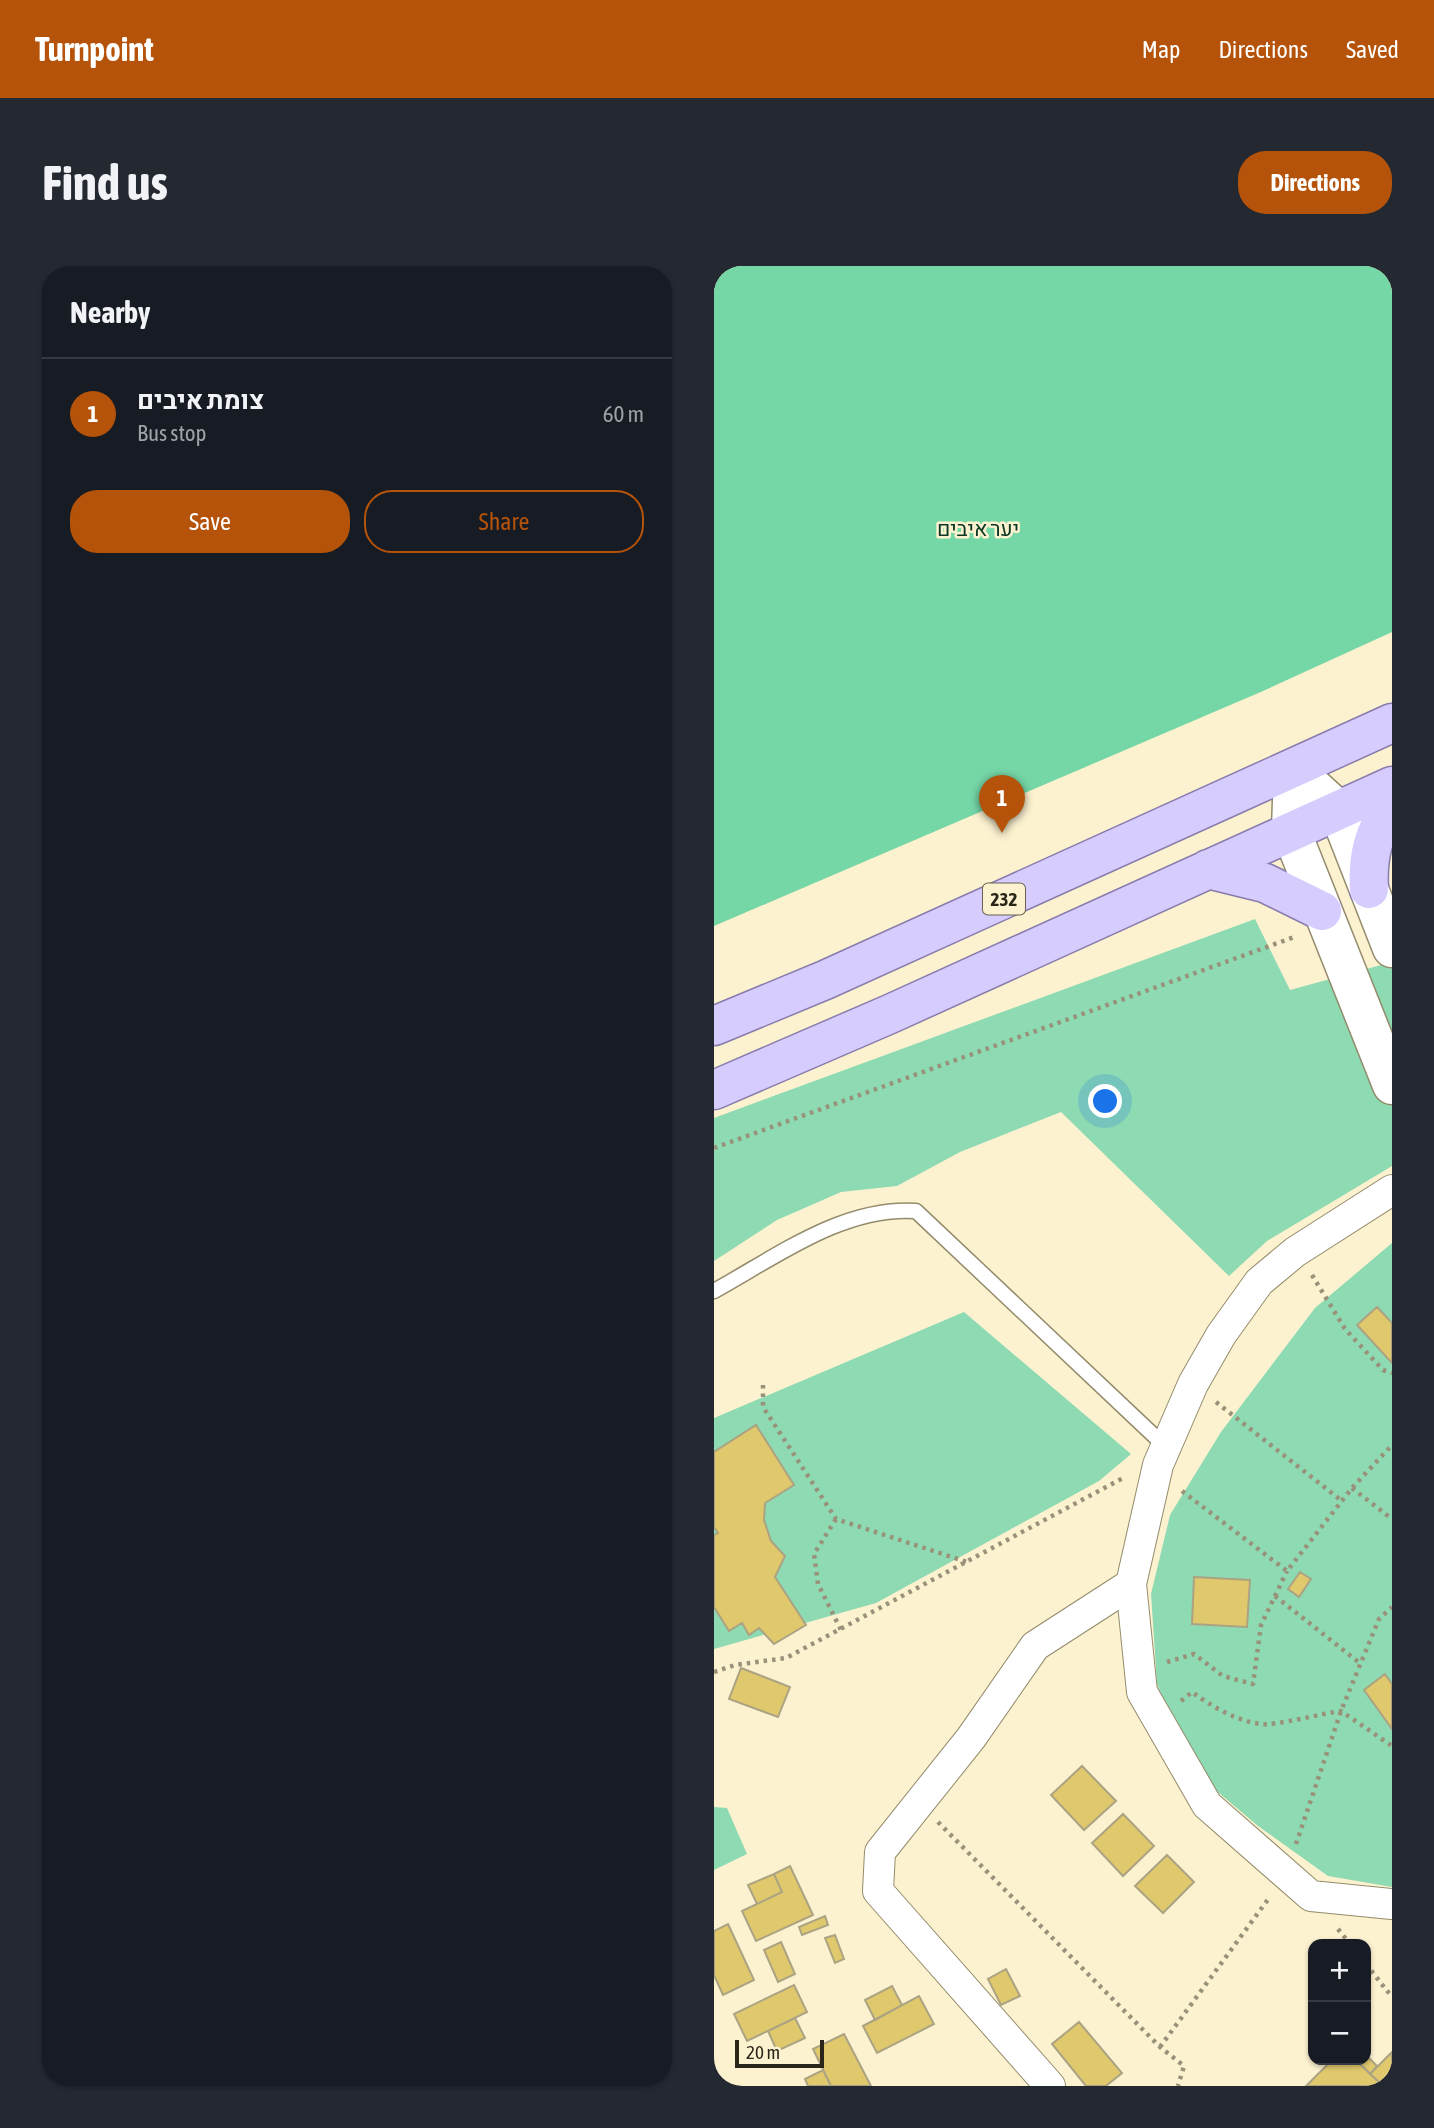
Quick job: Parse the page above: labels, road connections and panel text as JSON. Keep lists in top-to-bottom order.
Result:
{
  "streets": {
    "main road": ["232"]
  },
  "parks": ["יער איבים"],
  "scale_bar": "20 m",
  "page": {
    "header": "Turnpoint",
    "nav": ["Map", "Directions", "Saved"],
    "buttons": [
      "Directions",
      ["Save", "Share"]
    ],
    "title": "Find us",
    "heading": "Nearby",
    "list": [
      {
        "mark": "1",
        "name": "צומת איבים",
        "note": "Bus stop",
        "value": "60 m"
      }
    ],
    "pins": "1",
    "map_buttons": ["+", "−"],
    "scale": "20 m"
  }
}
